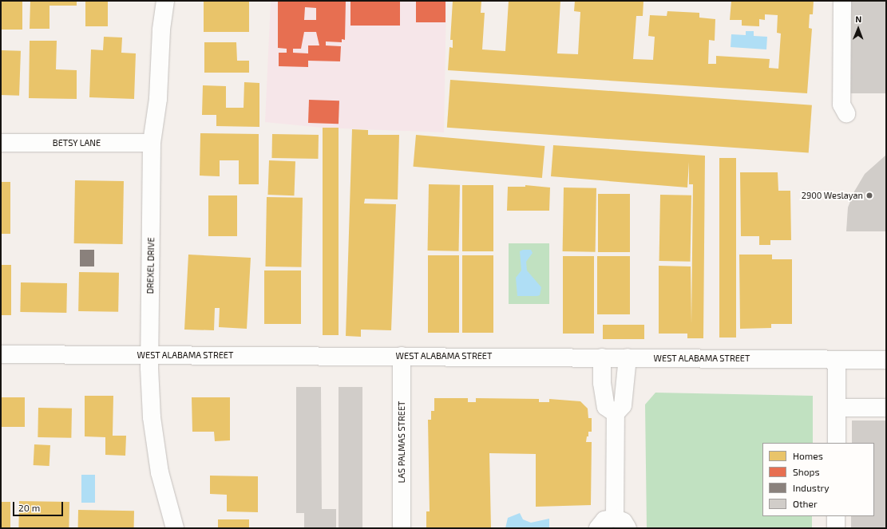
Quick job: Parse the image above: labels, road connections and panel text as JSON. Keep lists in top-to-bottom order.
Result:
{
  "streets": {
    "street": [
      "BETSY LANE",
      "DREXEL DRIVE",
      "WEST ALABAMA STREET",
      "LAS PALMAS STREET"
    ]
  },
  "crossings": [
    ["BETSY LANE", "DREXEL DRIVE"],
    ["DREXEL DRIVE", "WEST ALABAMA STREET"],
    ["WEST ALABAMA STREET", "LAS PALMAS STREET"]
  ],
  "places": ["2900 Weslayan"],
  "legend": [
    "Homes",
    "Shops",
    "Industry",
    "Other"
  ],
  "scale_bar": "20 m",
  "north": "top"
}
